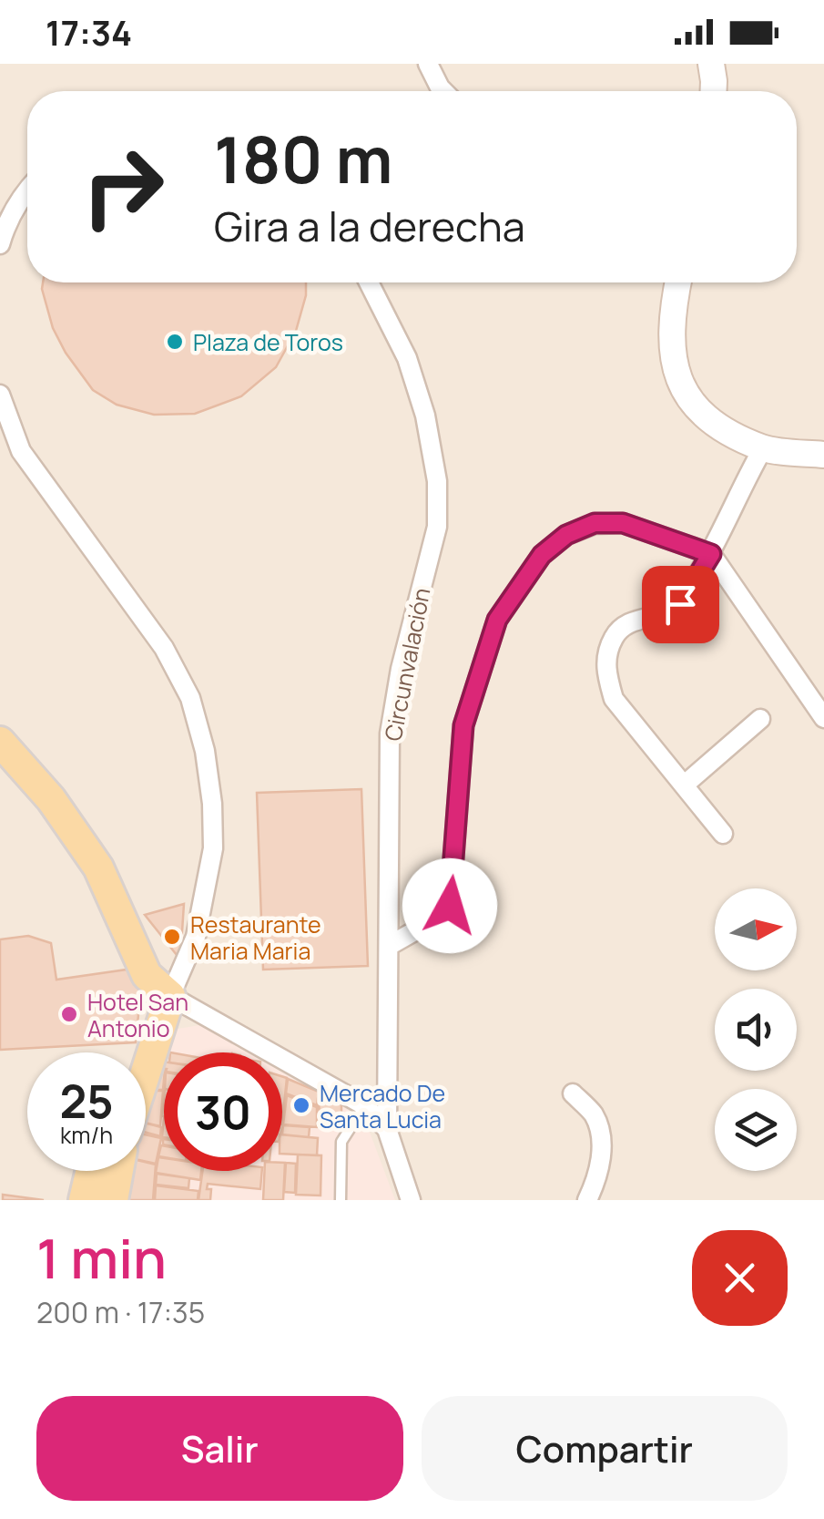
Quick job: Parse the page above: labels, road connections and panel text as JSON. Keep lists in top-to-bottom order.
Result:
{
  "streets": {
    "street": ["Circunvalación"]
  },
  "places": [
    "Plaza de Toros",
    "Restaurante Maria Maria",
    "Hotel San Antonio",
    "Mercado De Santa Lucia"
  ],
  "north": "right",
  "page": {
    "status": "17:34",
    "turn": ["180 m", "Gira a la derecha"],
    "speed": "25 km/h",
    "limit": "30",
    "heading": ["1 min", "200 m · 17:35"],
    "buttons": ["Salir", "Compartir"]
  }
}
